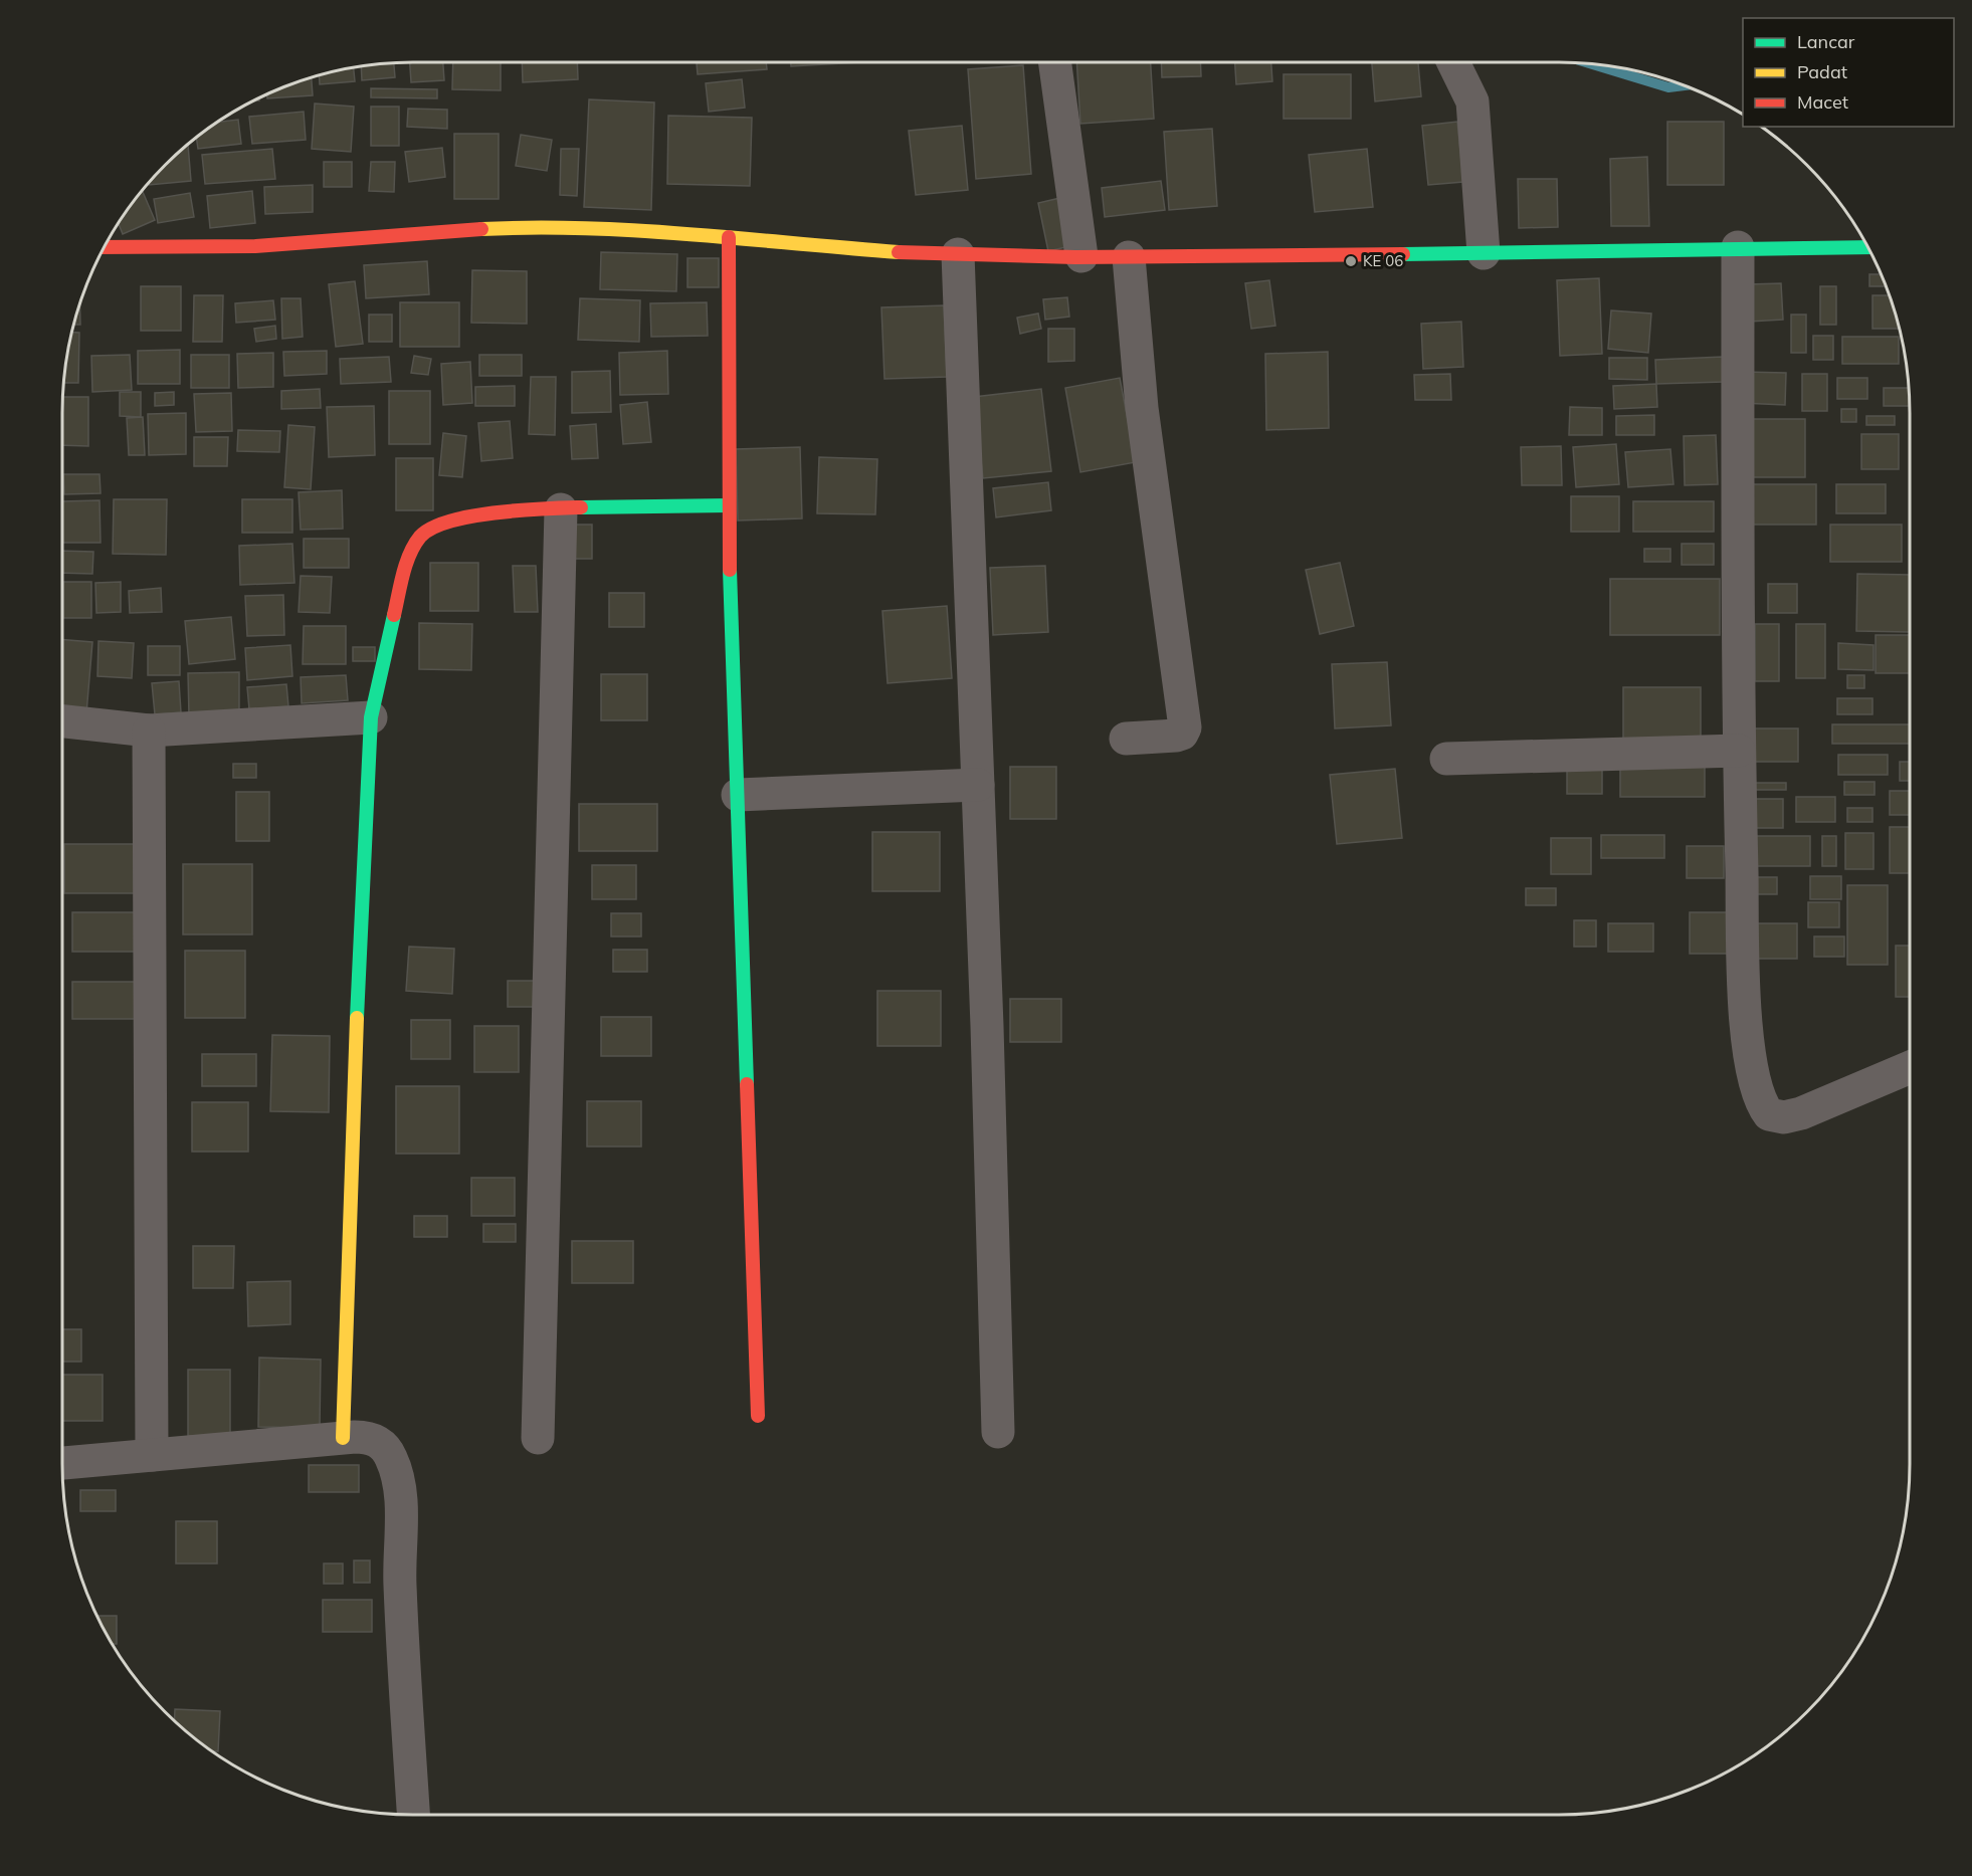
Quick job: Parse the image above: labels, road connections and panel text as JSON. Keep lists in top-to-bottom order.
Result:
{
  "places": ["KE 06"],
  "legend": ["Lancar", "Padat", "Macet"]
}
